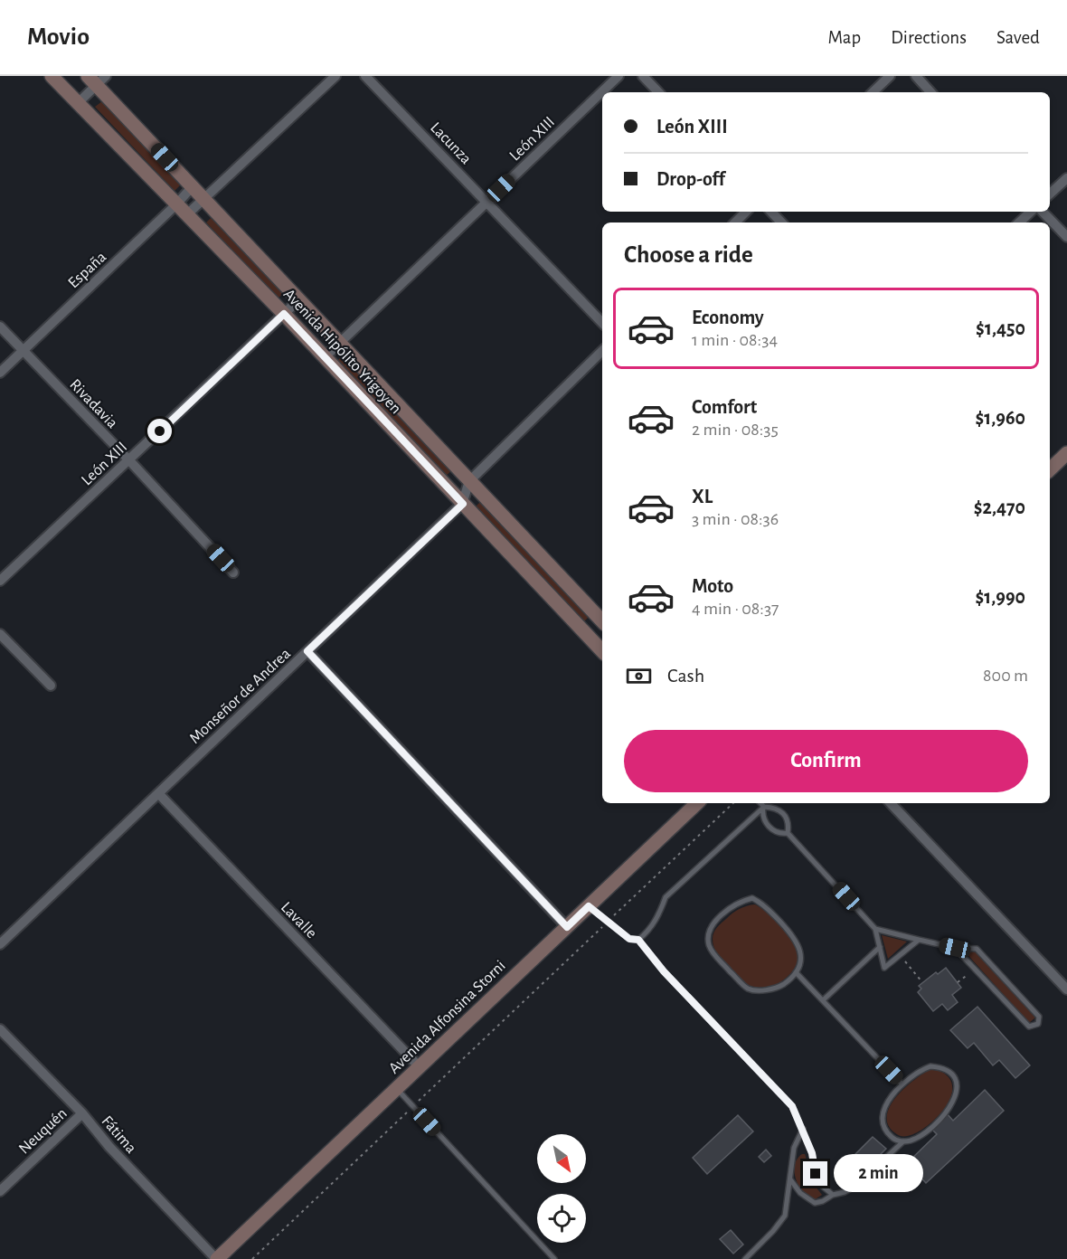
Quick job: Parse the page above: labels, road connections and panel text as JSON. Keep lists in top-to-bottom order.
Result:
{
  "streets": {
    "main road": ["Avenida Hipólito Yrigoyen", "Avenida Alfonsina Storni"],
    "street": [
      "León XIII",
      "Lacunza",
      "España",
      "Rivadavia",
      "Monseñor de Andrea",
      "Lavalle",
      "Neuquén",
      "Fátima"
    ]
  },
  "crossings": [
    ["León XIII", "Lacunza"],
    ["León XIII", "Avenida Hipólito Yrigoyen"],
    ["León XIII", "Rivadavia"],
    ["España", "Avenida Hipólito Yrigoyen"],
    ["España", "Rivadavia"],
    ["Avenida Hipólito Yrigoyen", "Monseñor de Andrea"],
    ["Monseñor de Andrea", "Lavalle"],
    ["Lavalle", "Avenida Alfonsina Storni"],
    ["Avenida Alfonsina Storni", "Fátima"],
    ["Neuquén", "Fátima"]
  ],
  "north": "bottom right",
  "page": {
    "header": "Movio",
    "nav": ["Map", "Directions", "Saved"],
    "banner": ["León XIII", "Drop-off"],
    "heading": "Choose a ride",
    "list": [
      {
        "name": "Economy",
        "note": "1 min · 08:34",
        "value": "$1,450"
      },
      {
        "name": "Comfort",
        "note": "2 min · 08:35",
        "value": "$1,960"
      },
      {
        "name": "XL",
        "note": "3 min · 08:36",
        "value": "$2,470"
      },
      {
        "name": "Moto",
        "note": "4 min · 08:37",
        "value": "$1,990"
      }
    ],
    "pay": ["Cash", "800 m"],
    "buttons": "Confirm",
    "bubble": "2 min"
  }
}
